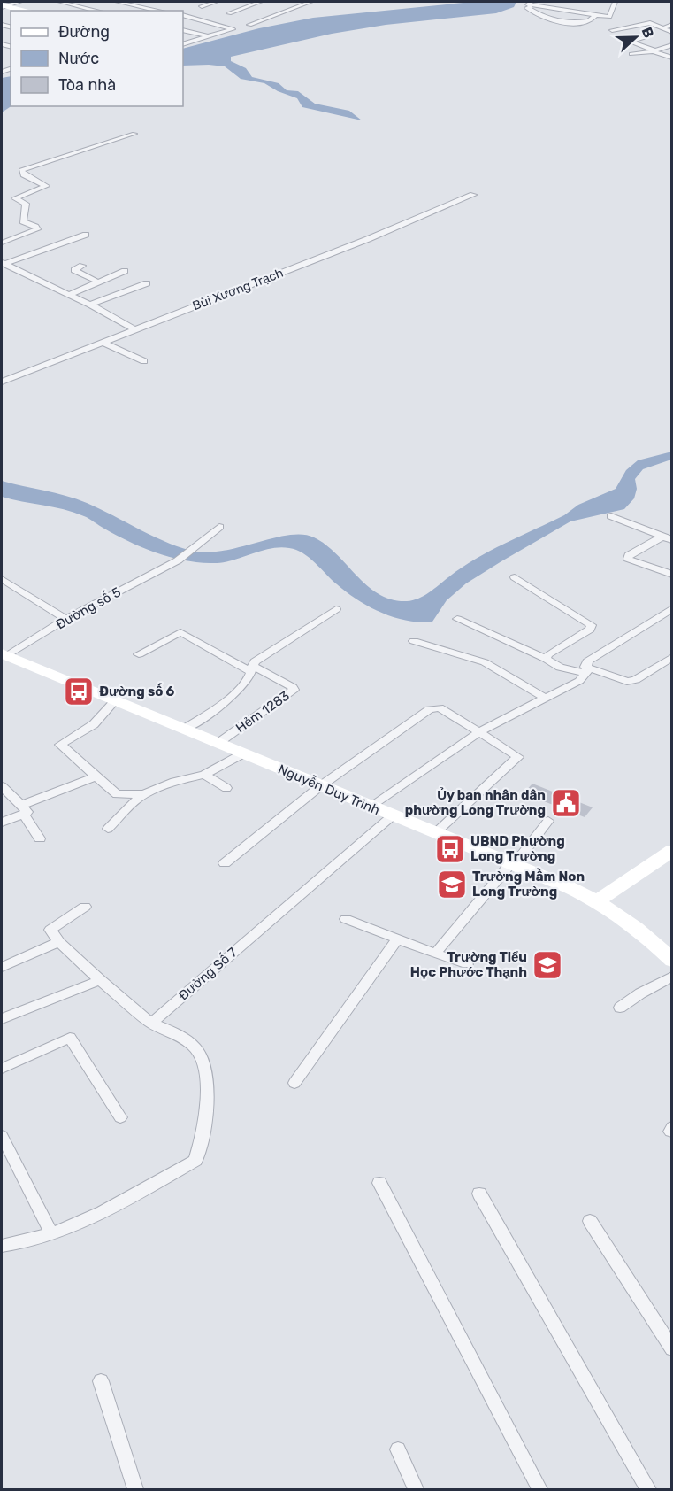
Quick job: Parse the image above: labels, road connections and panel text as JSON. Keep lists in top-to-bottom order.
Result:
{
  "streets": {
    "main road": ["Nguyễn Duy Trinh"],
    "street": [
      "Bùi Xương Trạch",
      "Đường số 5",
      "Hẻm 1283",
      "Đường Số 7"
    ]
  },
  "crossings": [
    ["Đường số 5", "Nguyễn Duy Trinh"],
    ["Hẻm 1283", "Nguyễn Duy Trinh"],
    ["Nguyễn Duy Trinh", "Đường Số 7"]
  ],
  "places": {
    "bus stop": ["Đường số 6", "UBND Phường Long Trường"],
    "public building": ["Ủy ban nhân dân phường Long Trường"],
    "school or university": ["Trường Mầm Non Long Trường", "Trường Tiểu Học Phước Thạnh"]
  },
  "legend": ["Đường", "Nước", "Tòa nhà"],
  "north": "right"
}
